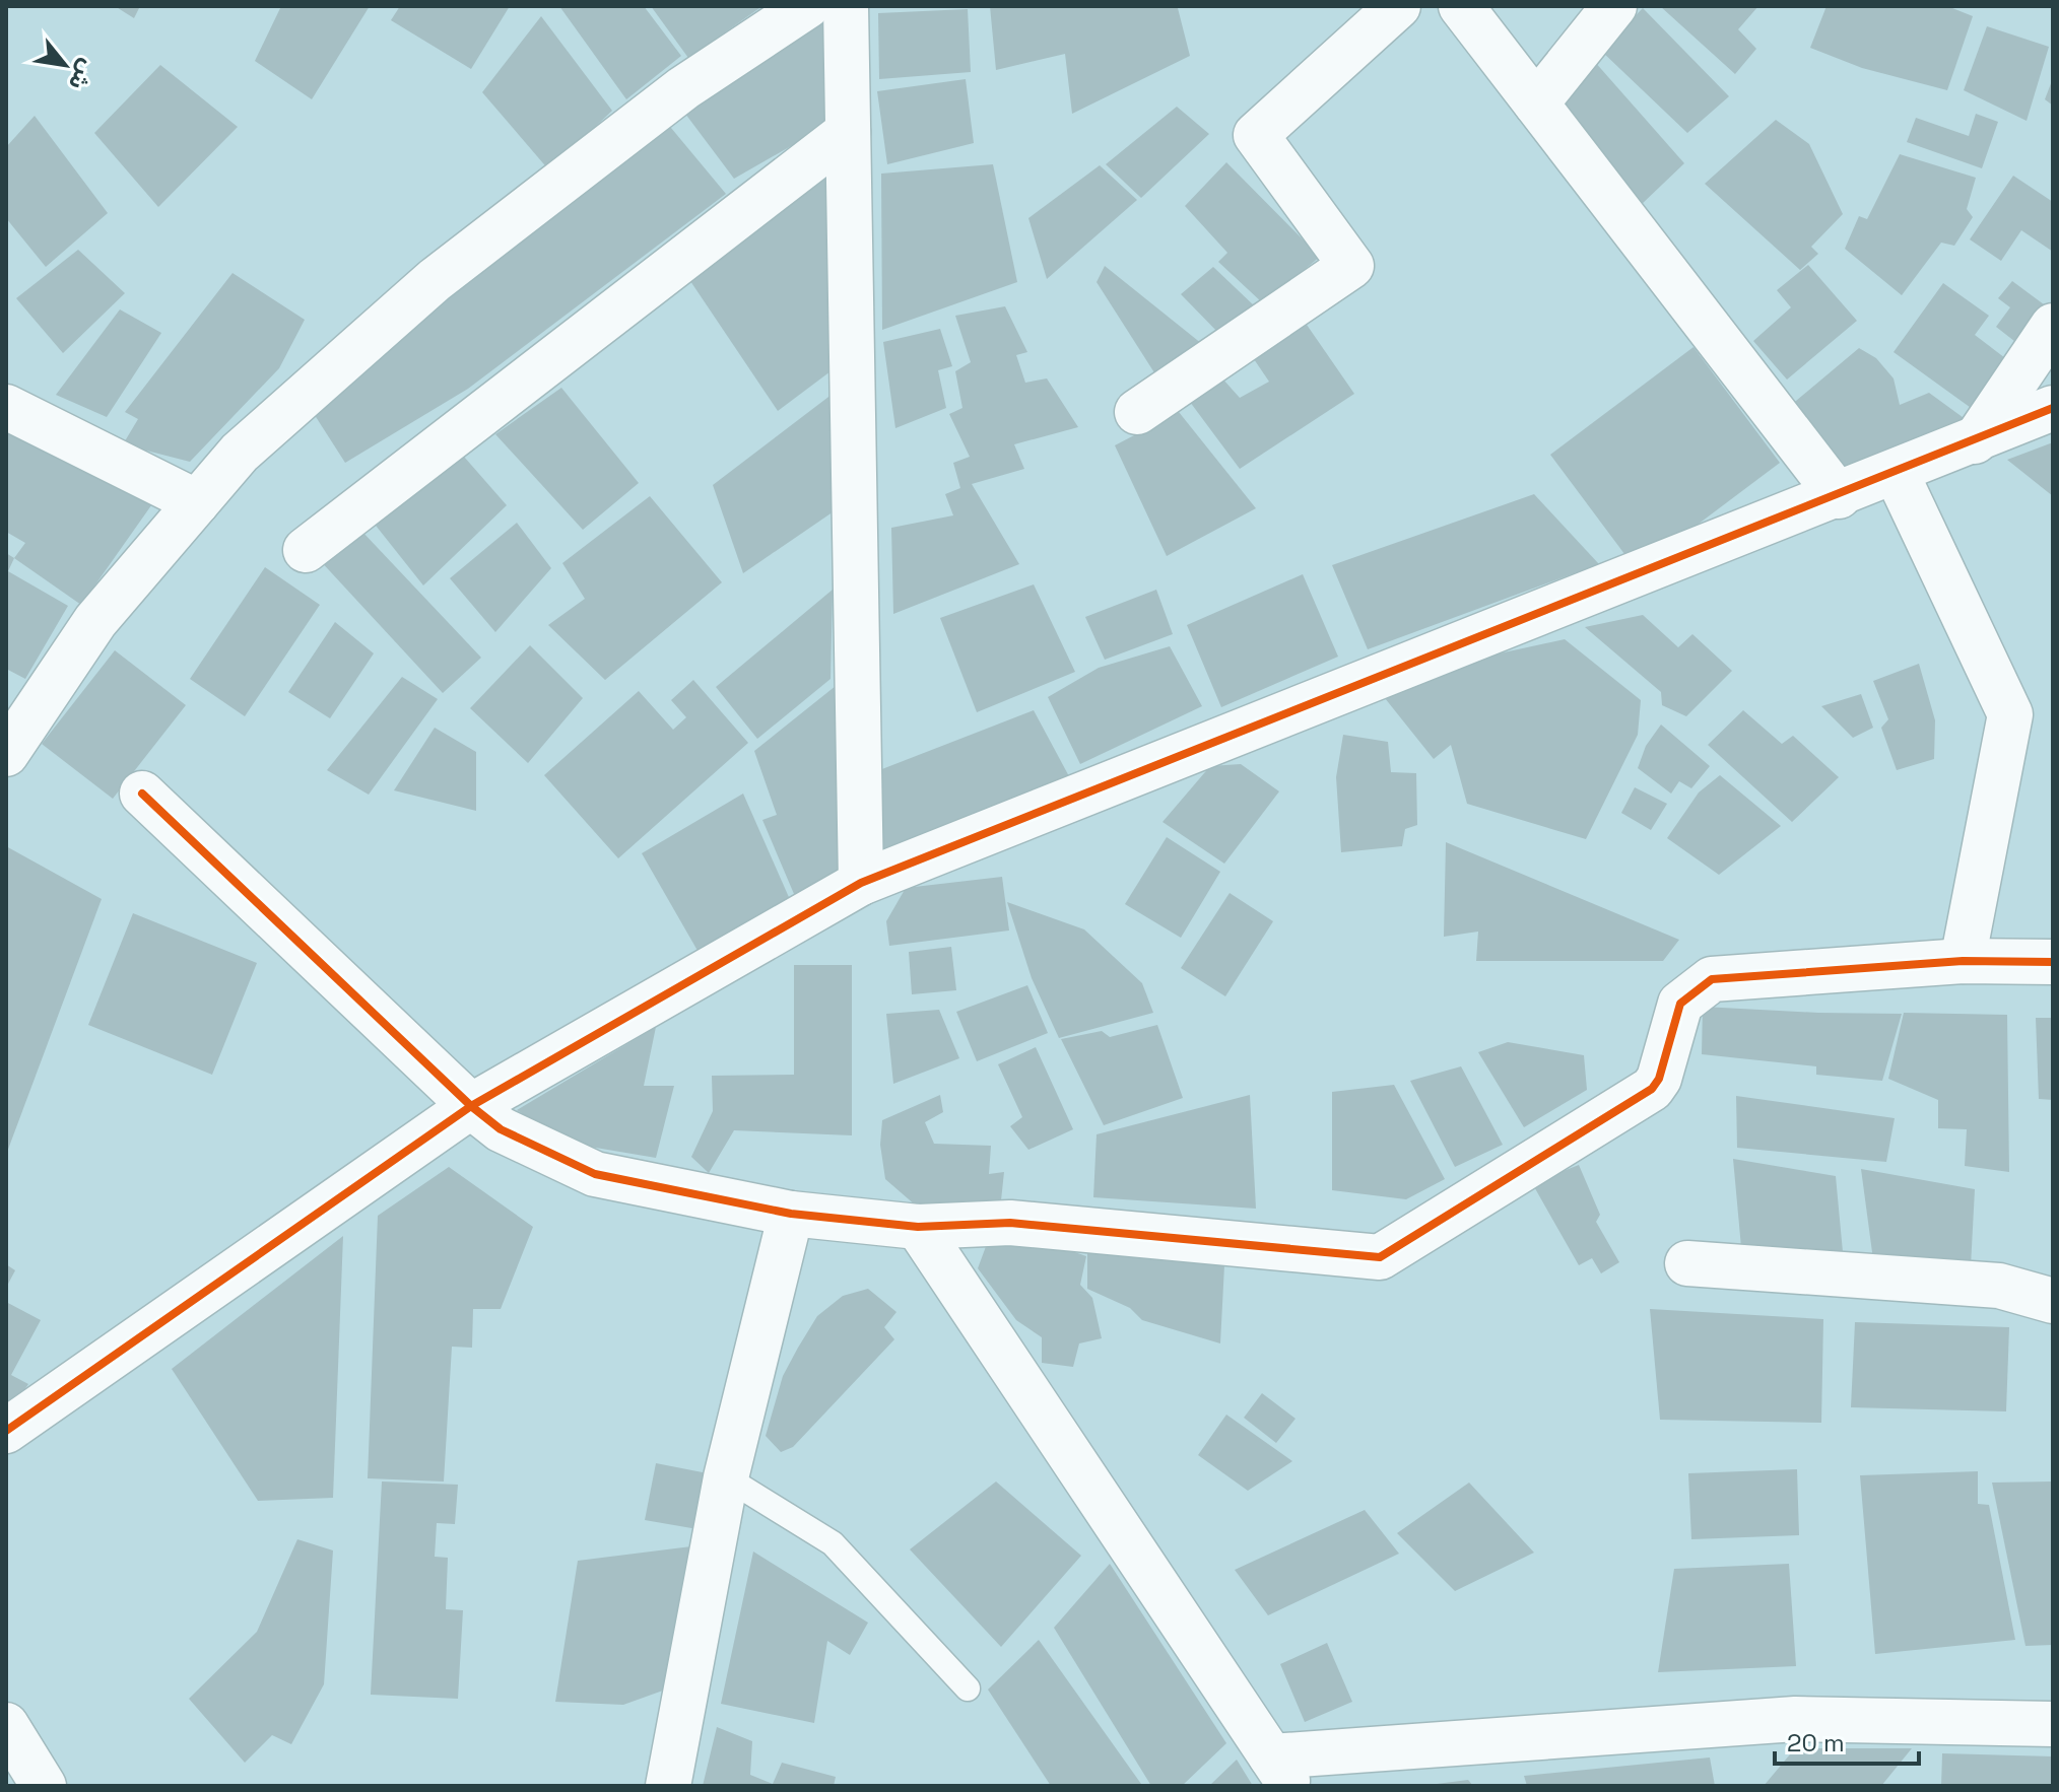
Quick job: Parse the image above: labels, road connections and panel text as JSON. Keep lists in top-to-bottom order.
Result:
{
  "scale_bar": "20 m",
  "north": "bottom right"
}
